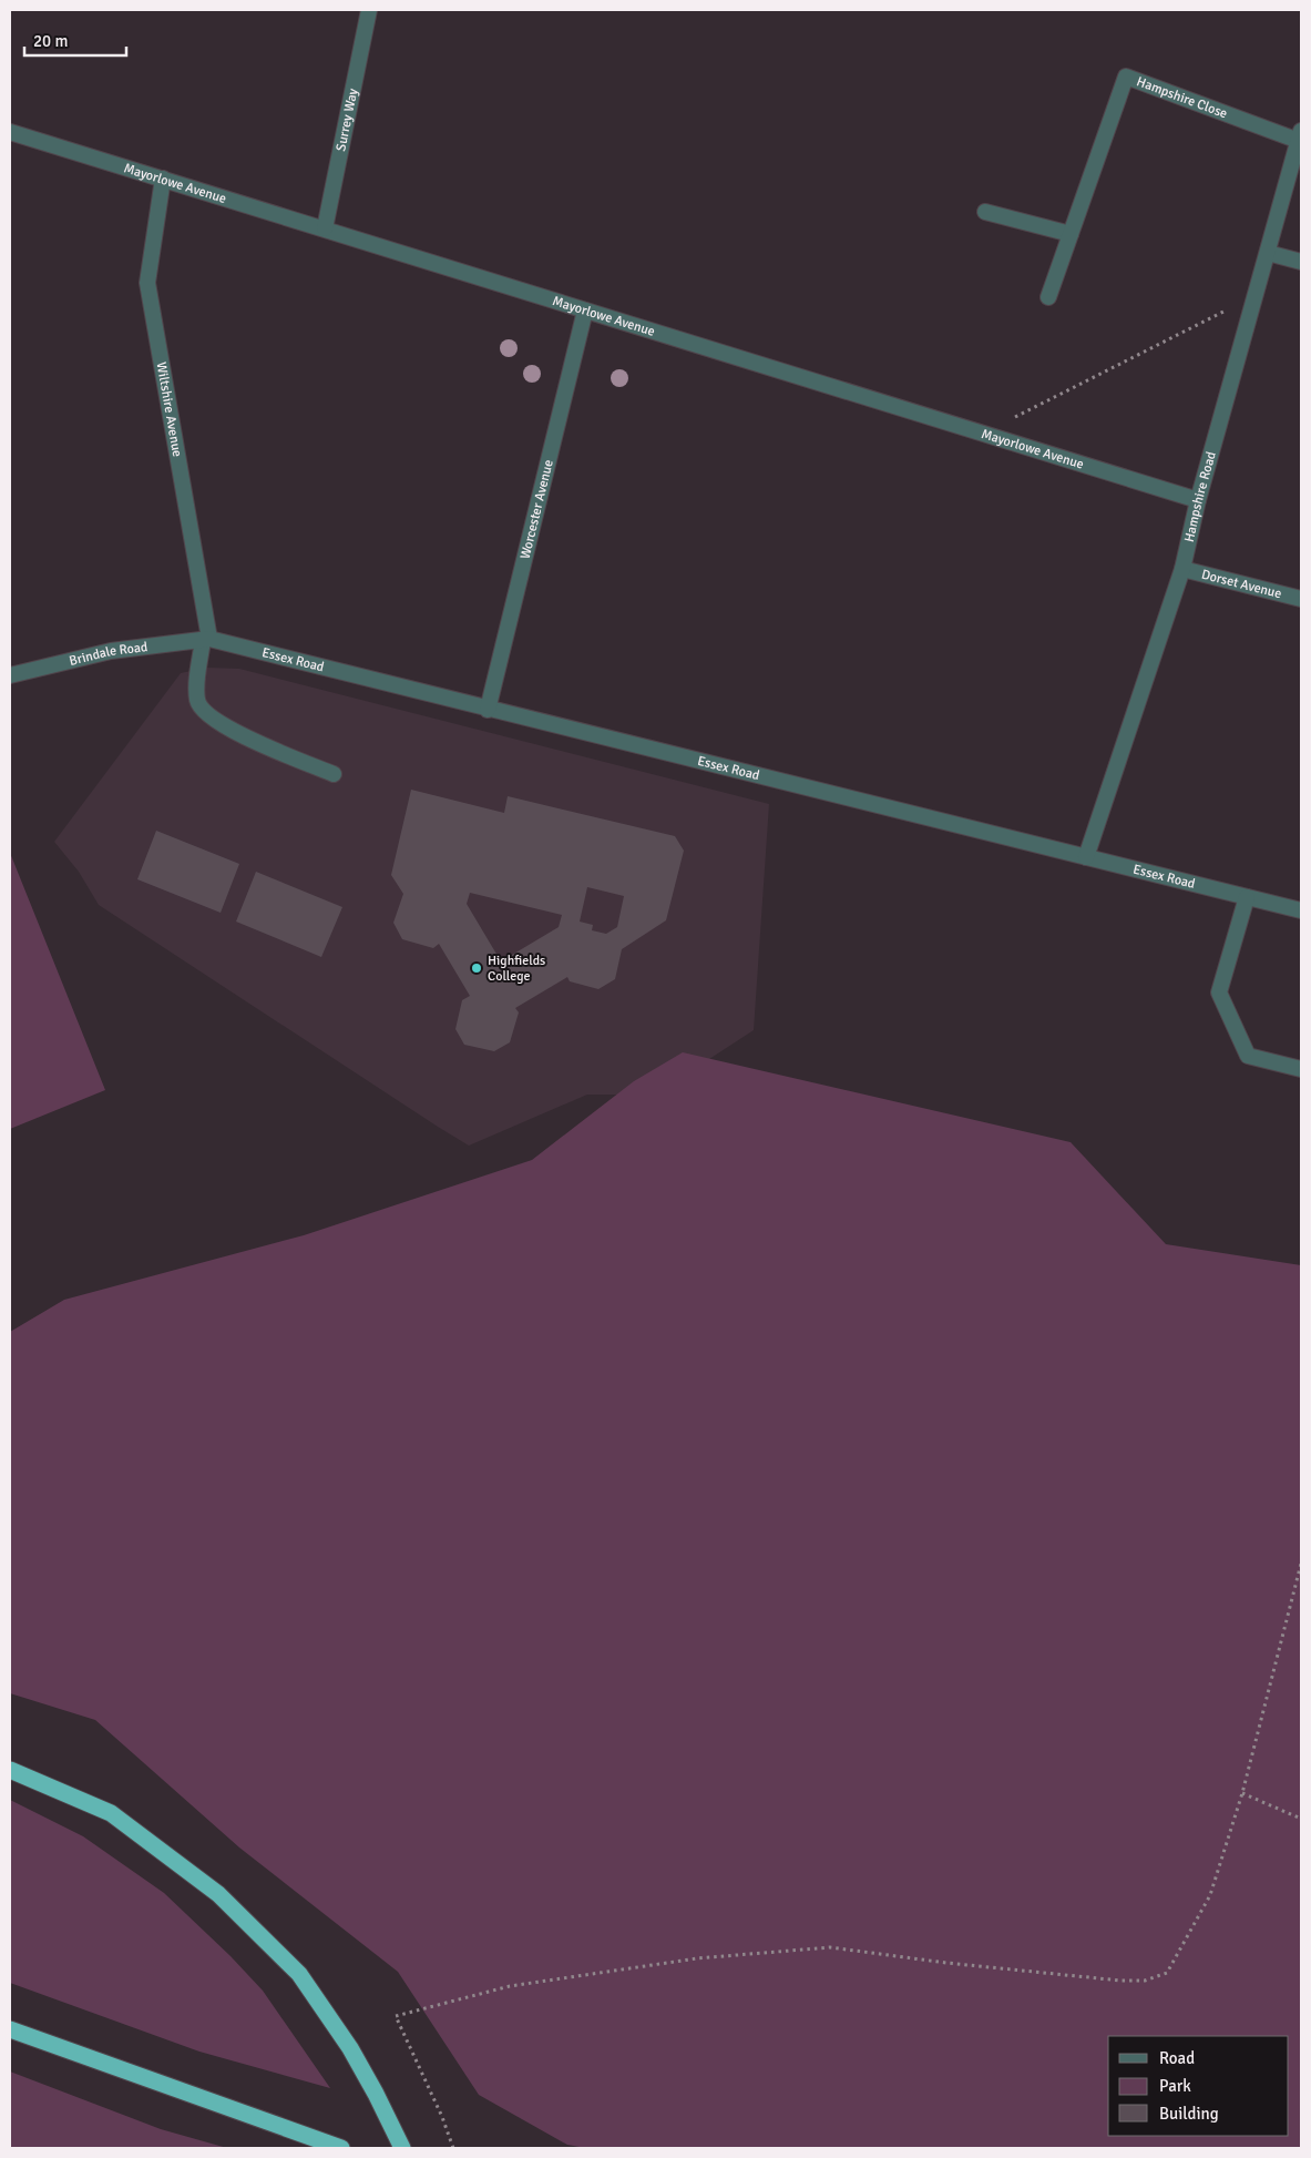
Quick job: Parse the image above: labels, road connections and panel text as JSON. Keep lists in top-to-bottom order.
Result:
{
  "streets": {
    "street": [
      "Hampshire Close",
      "Surrey Way",
      "Mayorlowe Avenue",
      "Wiltshire Avenue",
      "Hampshire Road",
      "Worcester Avenue",
      "Dorset Avenue",
      "Brindale Road",
      "Essex Road"
    ]
  },
  "crossings": [
    ["Hampshire Close", "Hampshire Road"],
    ["Surrey Way", "Mayorlowe Avenue"],
    ["Mayorlowe Avenue", "Wiltshire Avenue"],
    ["Mayorlowe Avenue", "Hampshire Road"],
    ["Mayorlowe Avenue", "Worcester Avenue"],
    ["Wiltshire Avenue", "Brindale Road"],
    ["Wiltshire Avenue", "Essex Road"],
    ["Hampshire Road", "Dorset Avenue"],
    ["Hampshire Road", "Essex Road"],
    ["Worcester Avenue", "Essex Road"],
    ["Brindale Road", "Essex Road"]
  ],
  "places": ["Highfields College"],
  "legend": ["Road", "Park", "Building"],
  "scale_bar": "20 m"
}
